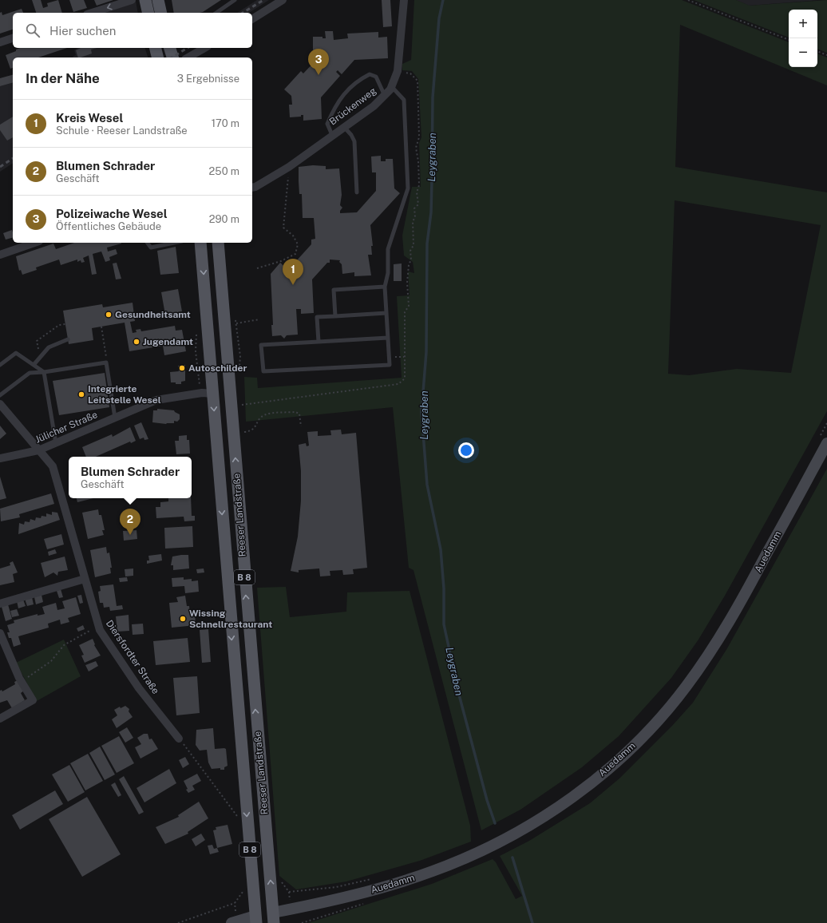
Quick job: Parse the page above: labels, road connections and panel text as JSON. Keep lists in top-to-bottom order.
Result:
{
  "streets": {
    "main road": ["Reeser Landstraße", "B 8"],
    "street": [
      "Brückenweg",
      "Jülicher Straße",
      "Auedamm",
      "Diersfordter Straße"
    ]
  },
  "crossings": [
    ["Jülicher Straße", "Reeser Landstraße"],
    ["Jülicher Straße", "Diersfordter Straße"],
    ["Reeser Landstraße", "Auedamm"]
  ],
  "water": ["Leygraben"],
  "places": [
    "Gesundheitsamt",
    "Jugendamt",
    "Autoschilder",
    "Integrierte Leitstelle Wesel",
    "Wissing Schnellrestaurant"
  ],
  "page": {
    "map_buttons": ["+", "−"],
    "search": "Hier suchen",
    "pins": ["3", "1", "2"],
    "heading": ["In der Nähe", "3 Ergebnisse"],
    "list": [
      {
        "mark": "1",
        "name": "Kreis Wesel",
        "note": "Schule · Reeser Landstraße",
        "value": "170 m"
      },
      {
        "mark": "2",
        "name": "Blumen Schrader",
        "note": "Geschäft",
        "value": "250 m"
      },
      {
        "mark": "3",
        "name": "Polizeiwache Wesel",
        "note": "Öffentliches Gebäude",
        "value": "290 m"
      }
    ],
    "popup": ["Blumen Schrader", "Geschäft"]
  }
}
